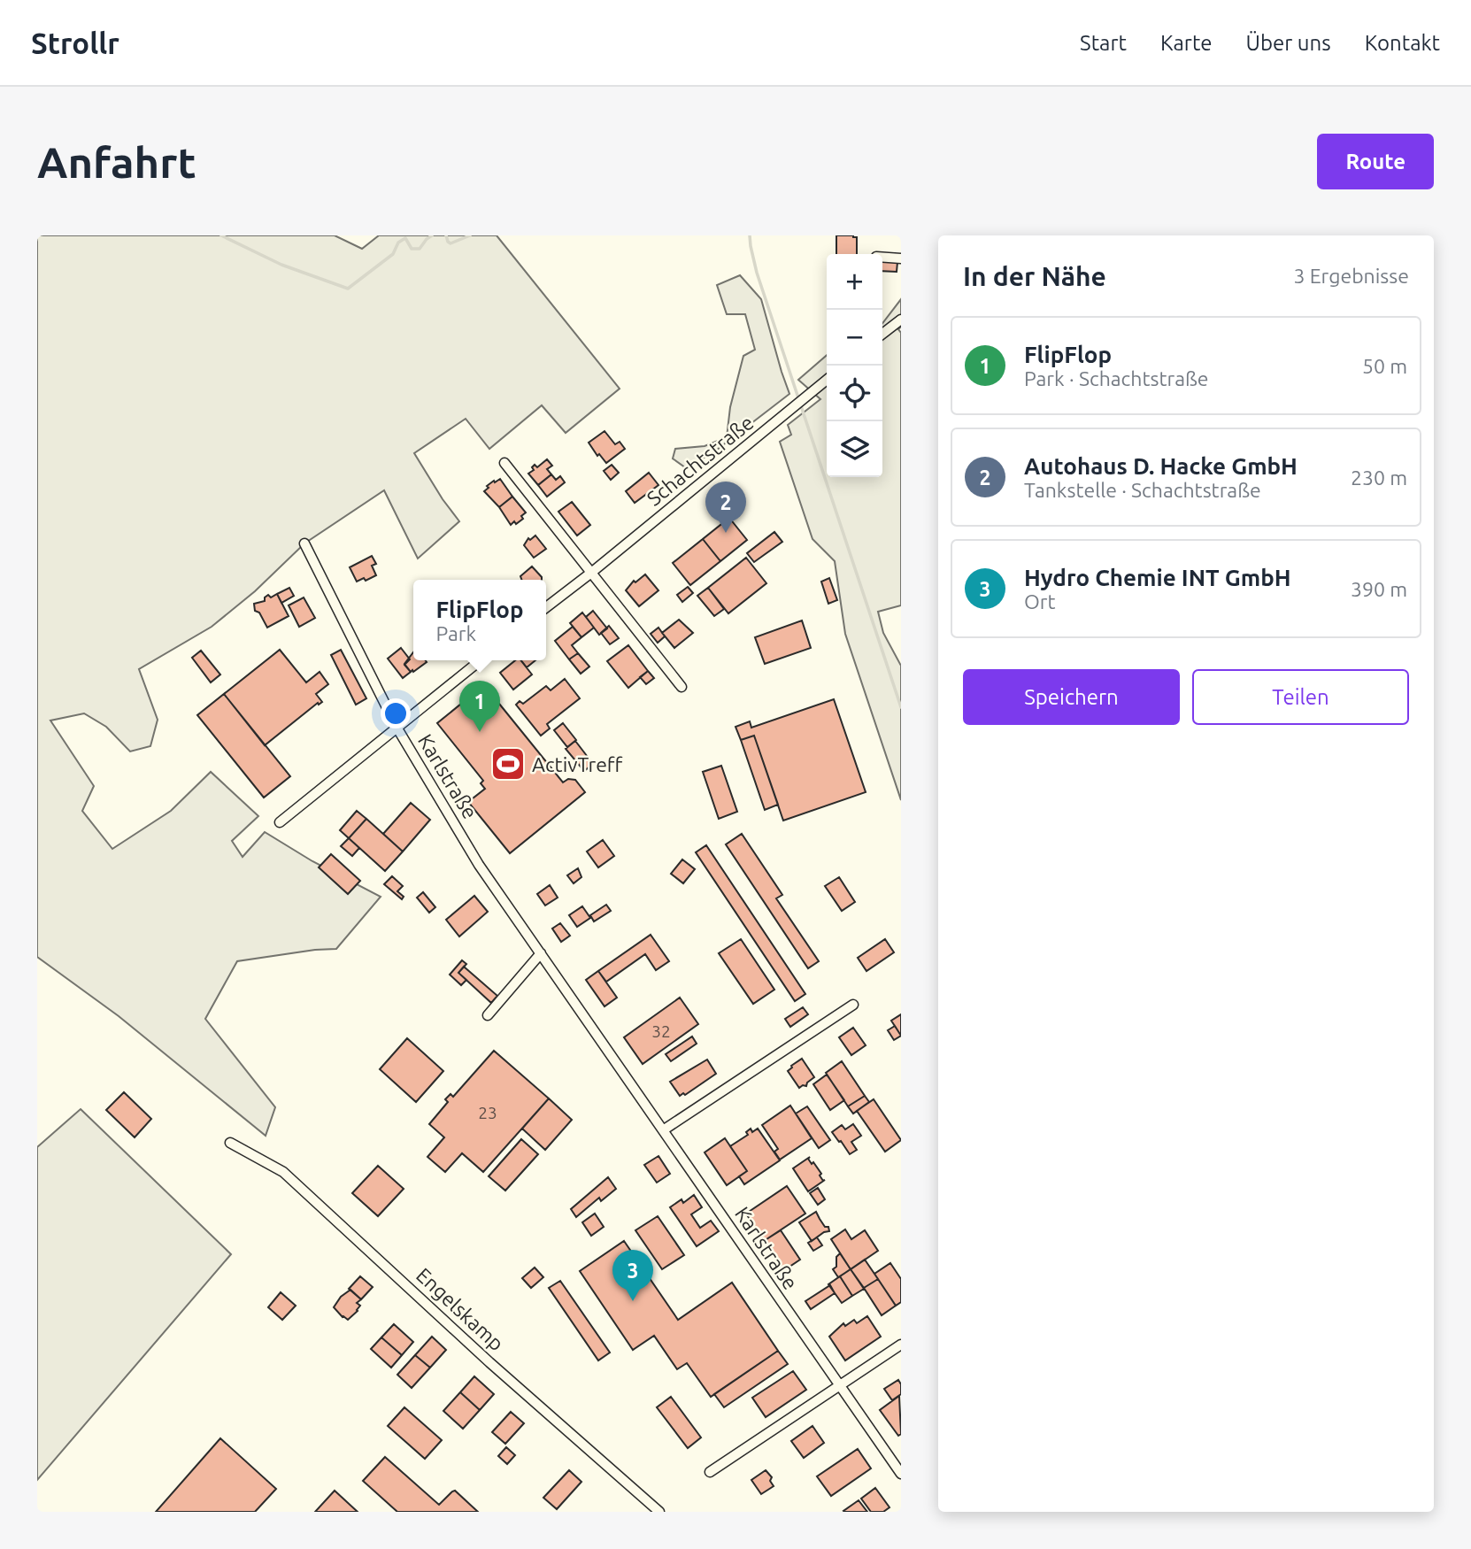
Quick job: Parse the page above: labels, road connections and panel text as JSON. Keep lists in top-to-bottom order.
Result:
{
  "streets": {
    "street": ["Schachtstraße", "Karlstraße", "Engelskamp"]
  },
  "places": {
    "sports": ["ActivTreff"]
  },
  "house_numbers": ["32", "23"],
  "page": {
    "header": "Strollr",
    "nav": [
      "Start",
      "Karte",
      "Über uns",
      "Kontakt"
    ],
    "buttons": [
      "Route",
      ["Speichern", "Teilen"]
    ],
    "title": "Anfahrt",
    "heading": ["In der Nähe", "3 Ergebnisse"],
    "map_buttons": ["+", "−"],
    "list": [
      {
        "mark": "1",
        "name": "FlipFlop",
        "note": "Park · Schachtstraße",
        "value": "50 m"
      },
      {
        "mark": "2",
        "name": "Autohaus D. Hacke GmbH",
        "note": "Tankstelle · Schachtstraße",
        "value": "230 m"
      },
      {
        "mark": "3",
        "name": "Hydro Chemie INT GmbH",
        "note": "Ort",
        "value": "390 m"
      }
    ],
    "pins": ["2", "1", "3"],
    "popup": ["FlipFlop", "Park"]
  }
}
